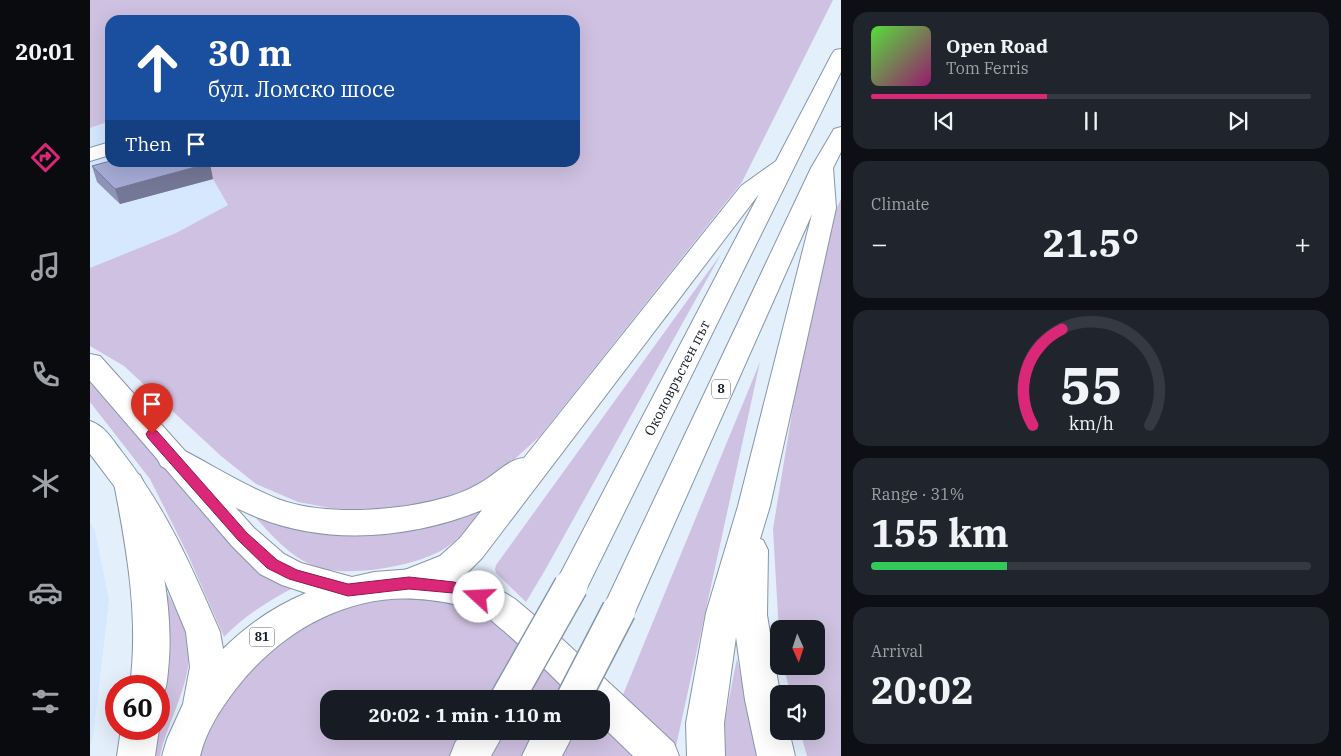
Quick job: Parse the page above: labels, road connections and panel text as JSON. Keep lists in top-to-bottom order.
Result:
{
  "streets": {
    "main road": ["Околовръстен път", "8", "81"]
  },
  "north": "bottom",
  "page": {
    "tabs": "20:01",
    "turn": ["30 m", "бул. Ломско шосе"],
    "song": ["Open Road", "Tom Ferris"],
    "then": "Then",
    "tile": [
      "Climate",
      ["Range · 31%", "155 km"],
      ["Arrival", "20:02"]
    ],
    "heat": ["−", "21.5°", "+"],
    "limit": "60",
    "trip": "20:02 · 1 min · 110 m",
    "gauge": ["55", "km/h"]
  }
}
